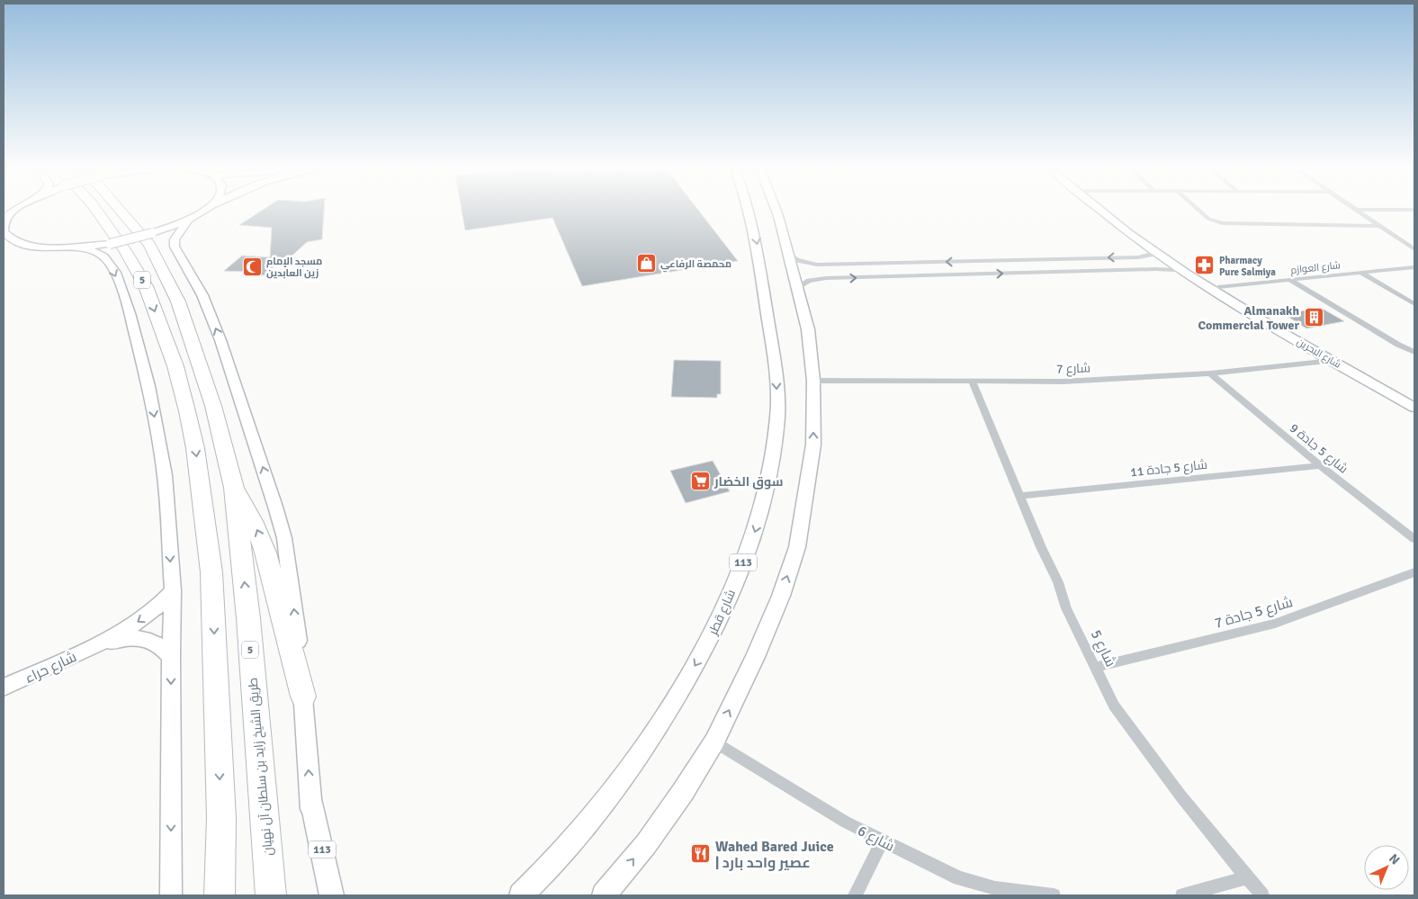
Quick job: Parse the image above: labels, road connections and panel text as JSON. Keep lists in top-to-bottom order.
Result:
{
  "streets": {
    "highway": ["5", "طريق الشيخ زايد بن سلطان آل نهيان"],
    "main road": [
      "شارع البحرين",
      "113",
      "شارع قطر",
      "شارع حراء"
    ],
    "street": [
      "شارع العوازم",
      "شارع 7",
      "شارع 5 جادة 9",
      "شارع 5 جادة 11",
      "شارع 5 جادة 7",
      "شارع 5",
      "شارع 6"
    ]
  },
  "crossings": [
    ["شارع العوازم", "شارع البحرين"],
    ["شارع البحرين", "شارع 7"],
    ["شارع 7", "شارع 5 جادة 9"],
    ["شارع 7", "شارع 5"],
    ["شارع 5 جادة 9", "شارع 5 جادة 11"],
    ["شارع 5 جادة 11", "شارع 5"],
    ["شارع 5 جادة 7", "شارع 5"]
  ],
  "places": {
    "shop": ["محمصة الرفاعي"],
    "pharmacy": ["Pharmacy Pure Salmiya"],
    "mosque": ["مسجد الإمام زين العابدين"],
    "building": ["Almanakh Commercial Tower"],
    "supermarket": ["سوق الخضار"],
    "restaurant": ["Wahed Bared Juice | عصير واحد بارد"]
  },
  "north": "top right"
}
